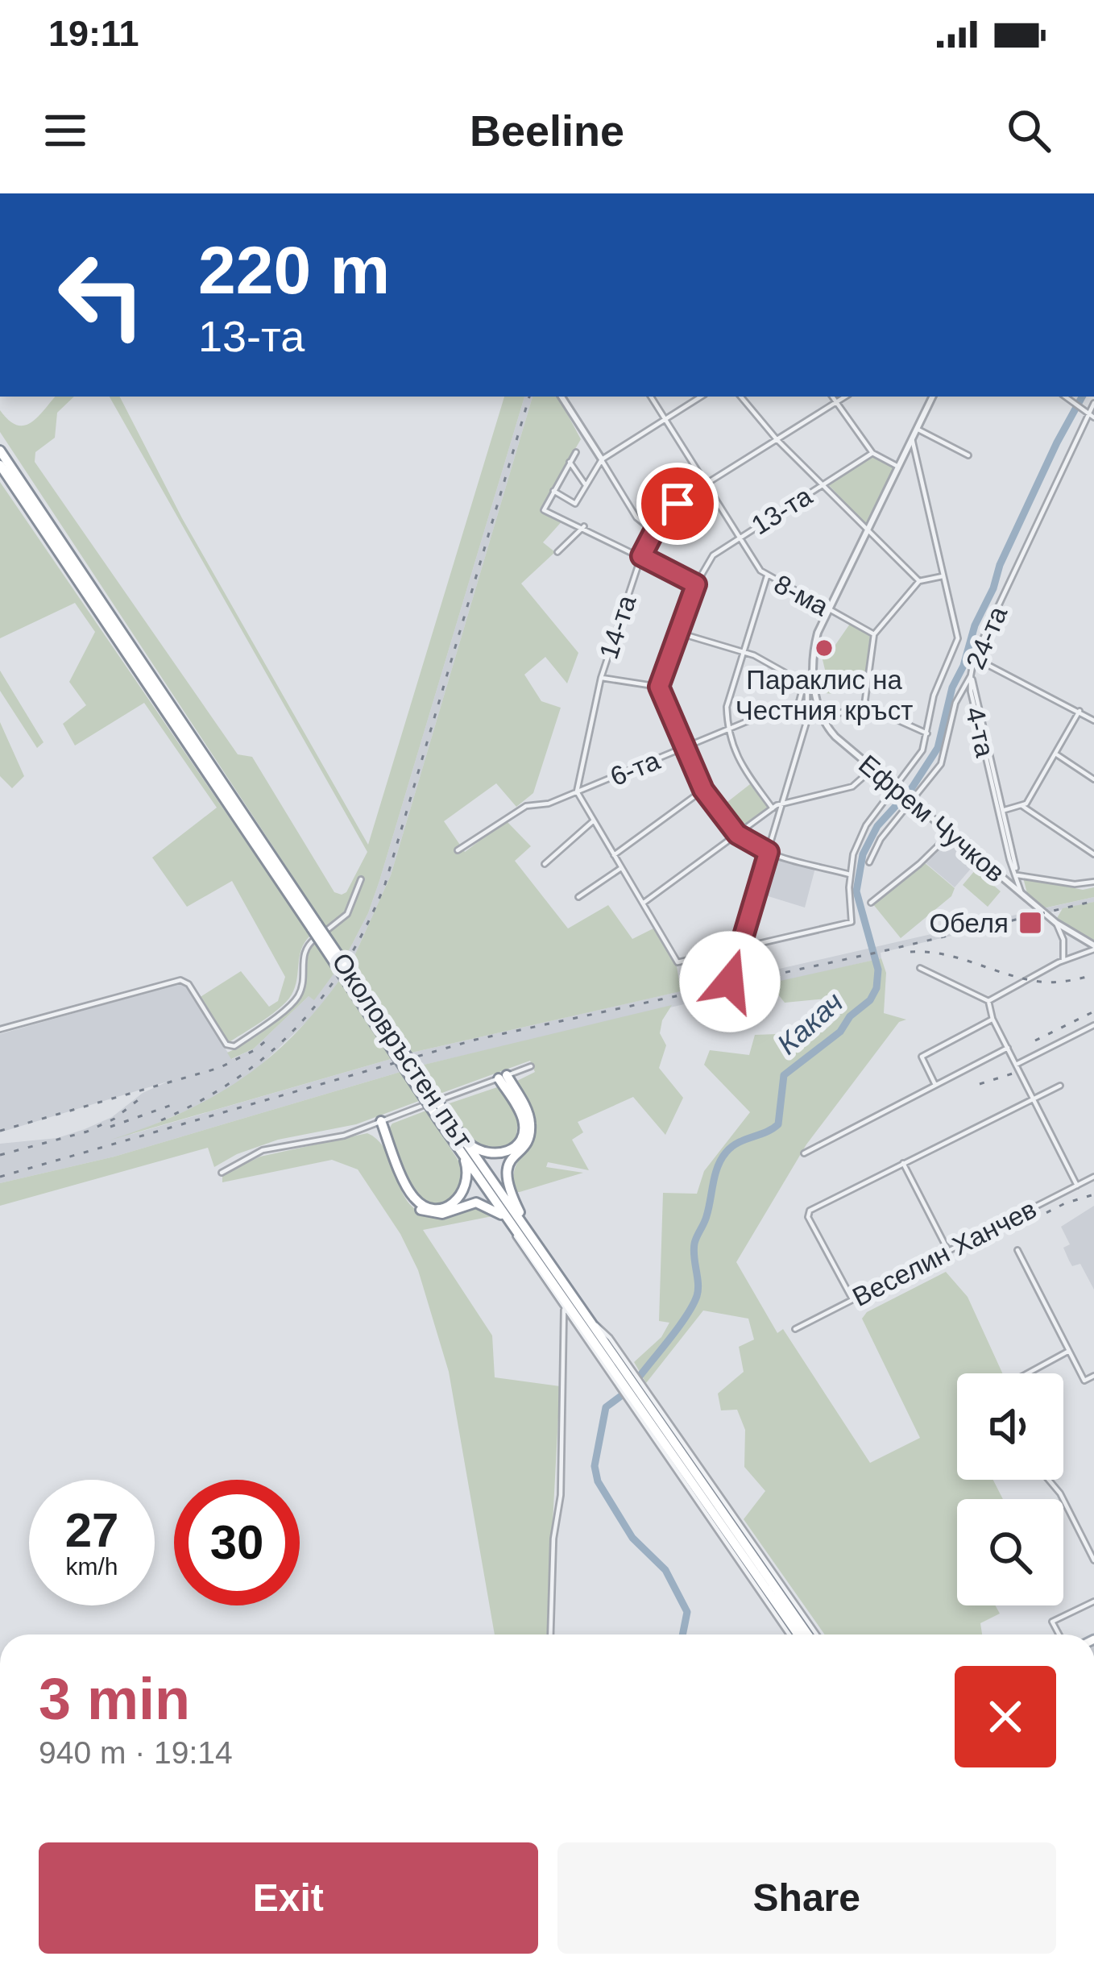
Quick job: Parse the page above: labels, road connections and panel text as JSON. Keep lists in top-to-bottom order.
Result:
{
  "streets": {
    "highway": ["Околовръстен път"],
    "street": [
      "13-та",
      "8-ма",
      "14-та",
      "24-та",
      "4-та",
      "6-та",
      "Ефрем Чучков",
      "Веселин Ханчев"
    ]
  },
  "crossings": [
    ["13-та", "8-ма"],
    ["8-ма", "14-та"],
    ["14-та", "6-та"],
    ["24-та", "4-та"],
    ["24-та", "Ефрем Чучков"],
    ["4-та", "Ефрем Чучков"],
    ["6-та", "Ефрем Чучков"]
  ],
  "water": ["Какач"],
  "places": {
    "other": ["Параклис на Честния кръст"],
    "transit": ["Обеля"]
  },
  "page": {
    "status": "19:11",
    "header": "Beeline",
    "turn": ["220 m", "13-та"],
    "speed": "27 km/h",
    "limit": "30",
    "heading": ["3 min", "940 m · 19:14"],
    "buttons": ["Exit", "Share"]
  }
}
